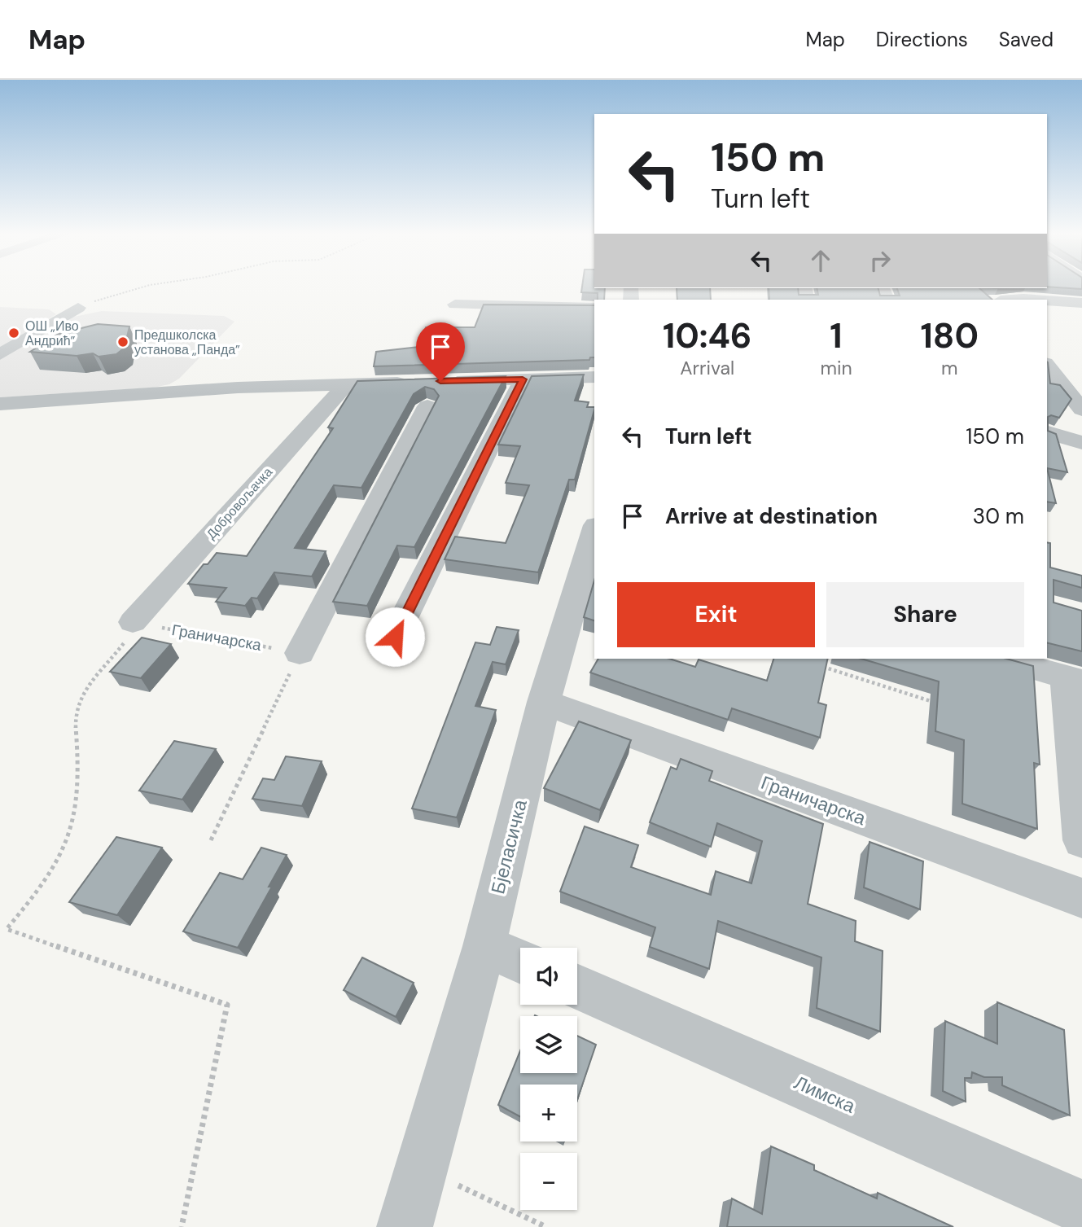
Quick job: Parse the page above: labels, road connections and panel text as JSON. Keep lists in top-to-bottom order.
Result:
{
  "streets": {
    "street": [
      "Добровољачка",
      "Граничарска",
      "Бјеласичка",
      "Лимска"
    ]
  },
  "crossings": [
    ["Добровољачка", "Граничарска"],
    ["Граничарска", "Бјеласичка"]
  ],
  "places": ["ОШ „Иво Андрић”", "Предшколска установа „Панда”"],
  "page": {
    "header": "Map",
    "nav": ["Map", "Directions", "Saved"],
    "turn": ["150 m", "Turn left"],
    "eta": [
      "10:46",
      "Arrival",
      "1",
      "min",
      "180",
      "m"
    ],
    "list": [
      {
        "name": "Turn left",
        "value": "150 m"
      },
      {
        "name": "Arrive at destination",
        "value": "30 m"
      }
    ],
    "buttons": ["Exit", "Share"],
    "map_buttons": ["+", "−"]
  }
}
